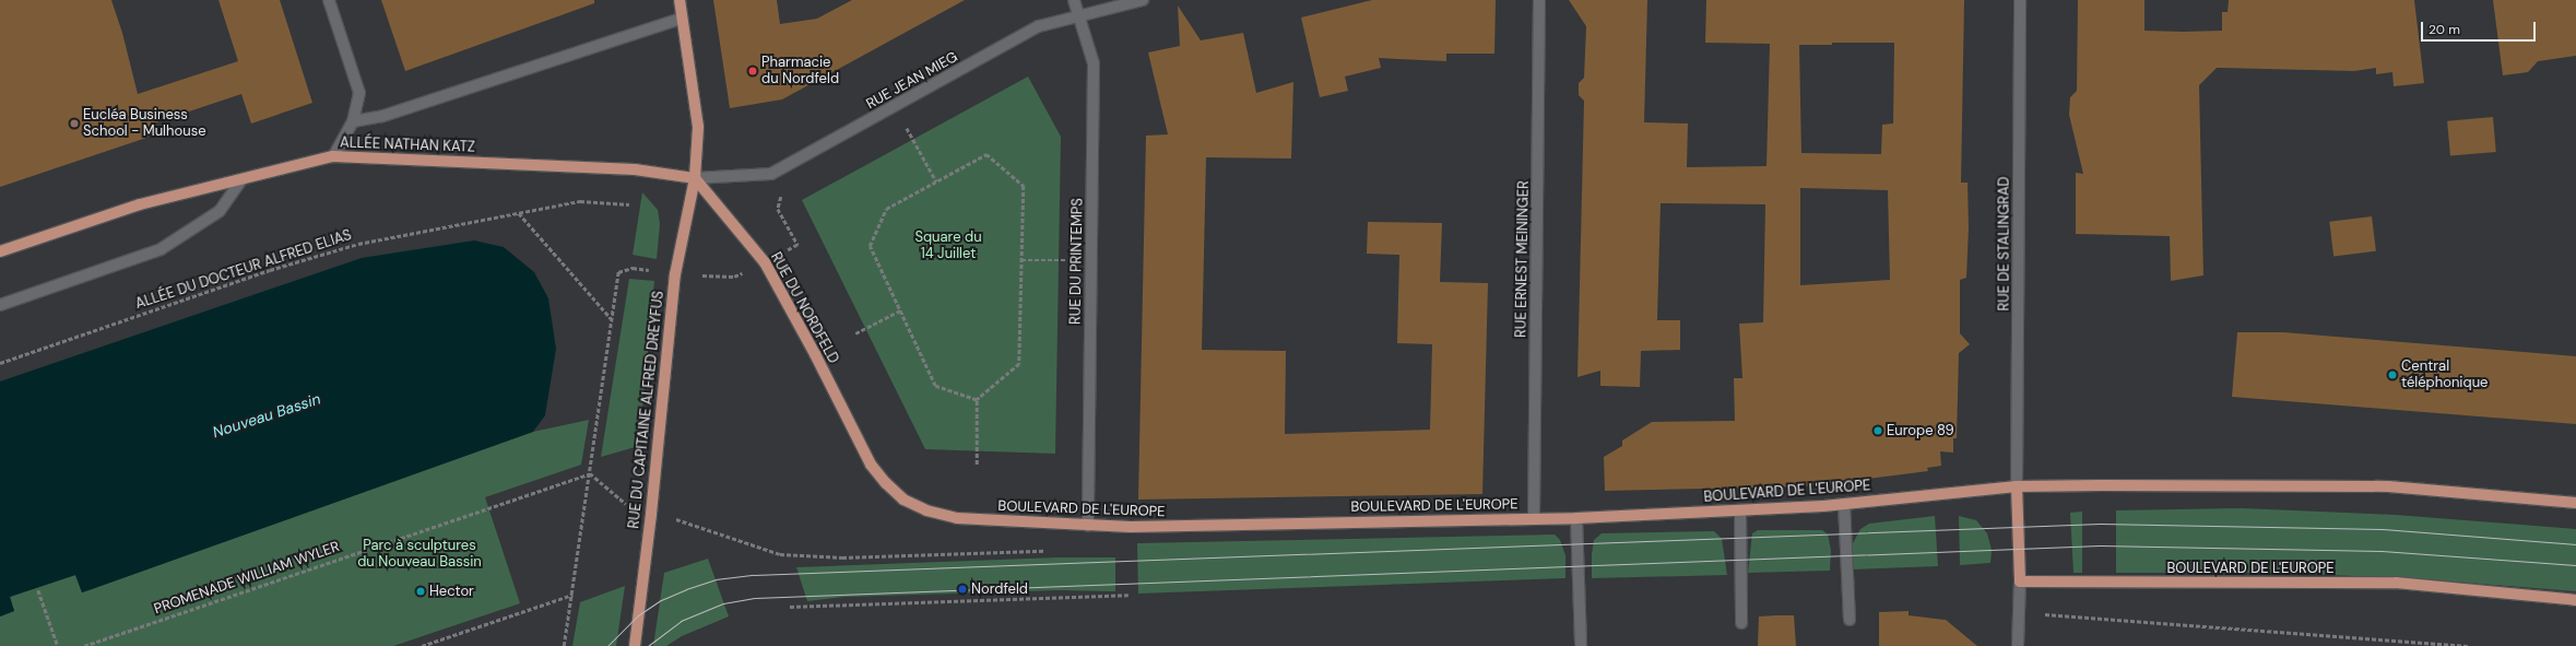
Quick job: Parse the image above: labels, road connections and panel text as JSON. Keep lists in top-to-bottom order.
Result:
{
  "streets": {
    "main road": [
      "ALLÉE NATHAN KATZ",
      "RUE DU NORDFELD",
      "RUE DU CAPITAINE ALFRED DREYFUS",
      "BOULEVARD DE L'EUROPE"
    ],
    "street": [
      "RUE JEAN MIEG",
      "RUE DE STALINGRAD",
      "RUE ERNEST MEININGER",
      "RUE DU PRINTEMPS"
    ],
    "path": ["ALLÉE DU DOCTEUR ALFRED ELIAS", "PROMENADE WILLIAM WYLER"]
  },
  "crossings": [
    ["RUE JEAN MIEG", "ALLÉE NATHAN KATZ"],
    ["RUE JEAN MIEG", "RUE DU PRINTEMPS"],
    ["RUE JEAN MIEG", "RUE DU NORDFELD"],
    ["RUE JEAN MIEG", "RUE DU CAPITAINE ALFRED DREYFUS"],
    ["ALLÉE NATHAN KATZ", "RUE DU NORDFELD"],
    ["ALLÉE NATHAN KATZ", "RUE DU CAPITAINE ALFRED DREYFUS"],
    ["RUE DE STALINGRAD", "BOULEVARD DE L'EUROPE"],
    ["RUE ERNEST MEININGER", "BOULEVARD DE L'EUROPE"],
    ["RUE DU PRINTEMPS", "BOULEVARD DE L'EUROPE"],
    ["RUE DU NORDFELD", "RUE DU CAPITAINE ALFRED DREYFUS"],
    ["RUE DU NORDFELD", "BOULEVARD DE L'EUROPE"]
  ],
  "water": ["Nouveau Bassin"],
  "parks": ["Square du 14 Juillet", "Parc à sculptures du Nouveau Bassin"],
  "places": [
    "Pharmacie du Nordfeld",
    "Eucléa Business School - Mulhouse",
    "Central téléphonique",
    "Europe 89",
    "Nordfeld",
    "Hector"
  ],
  "scale_bar": "20 m"
}
